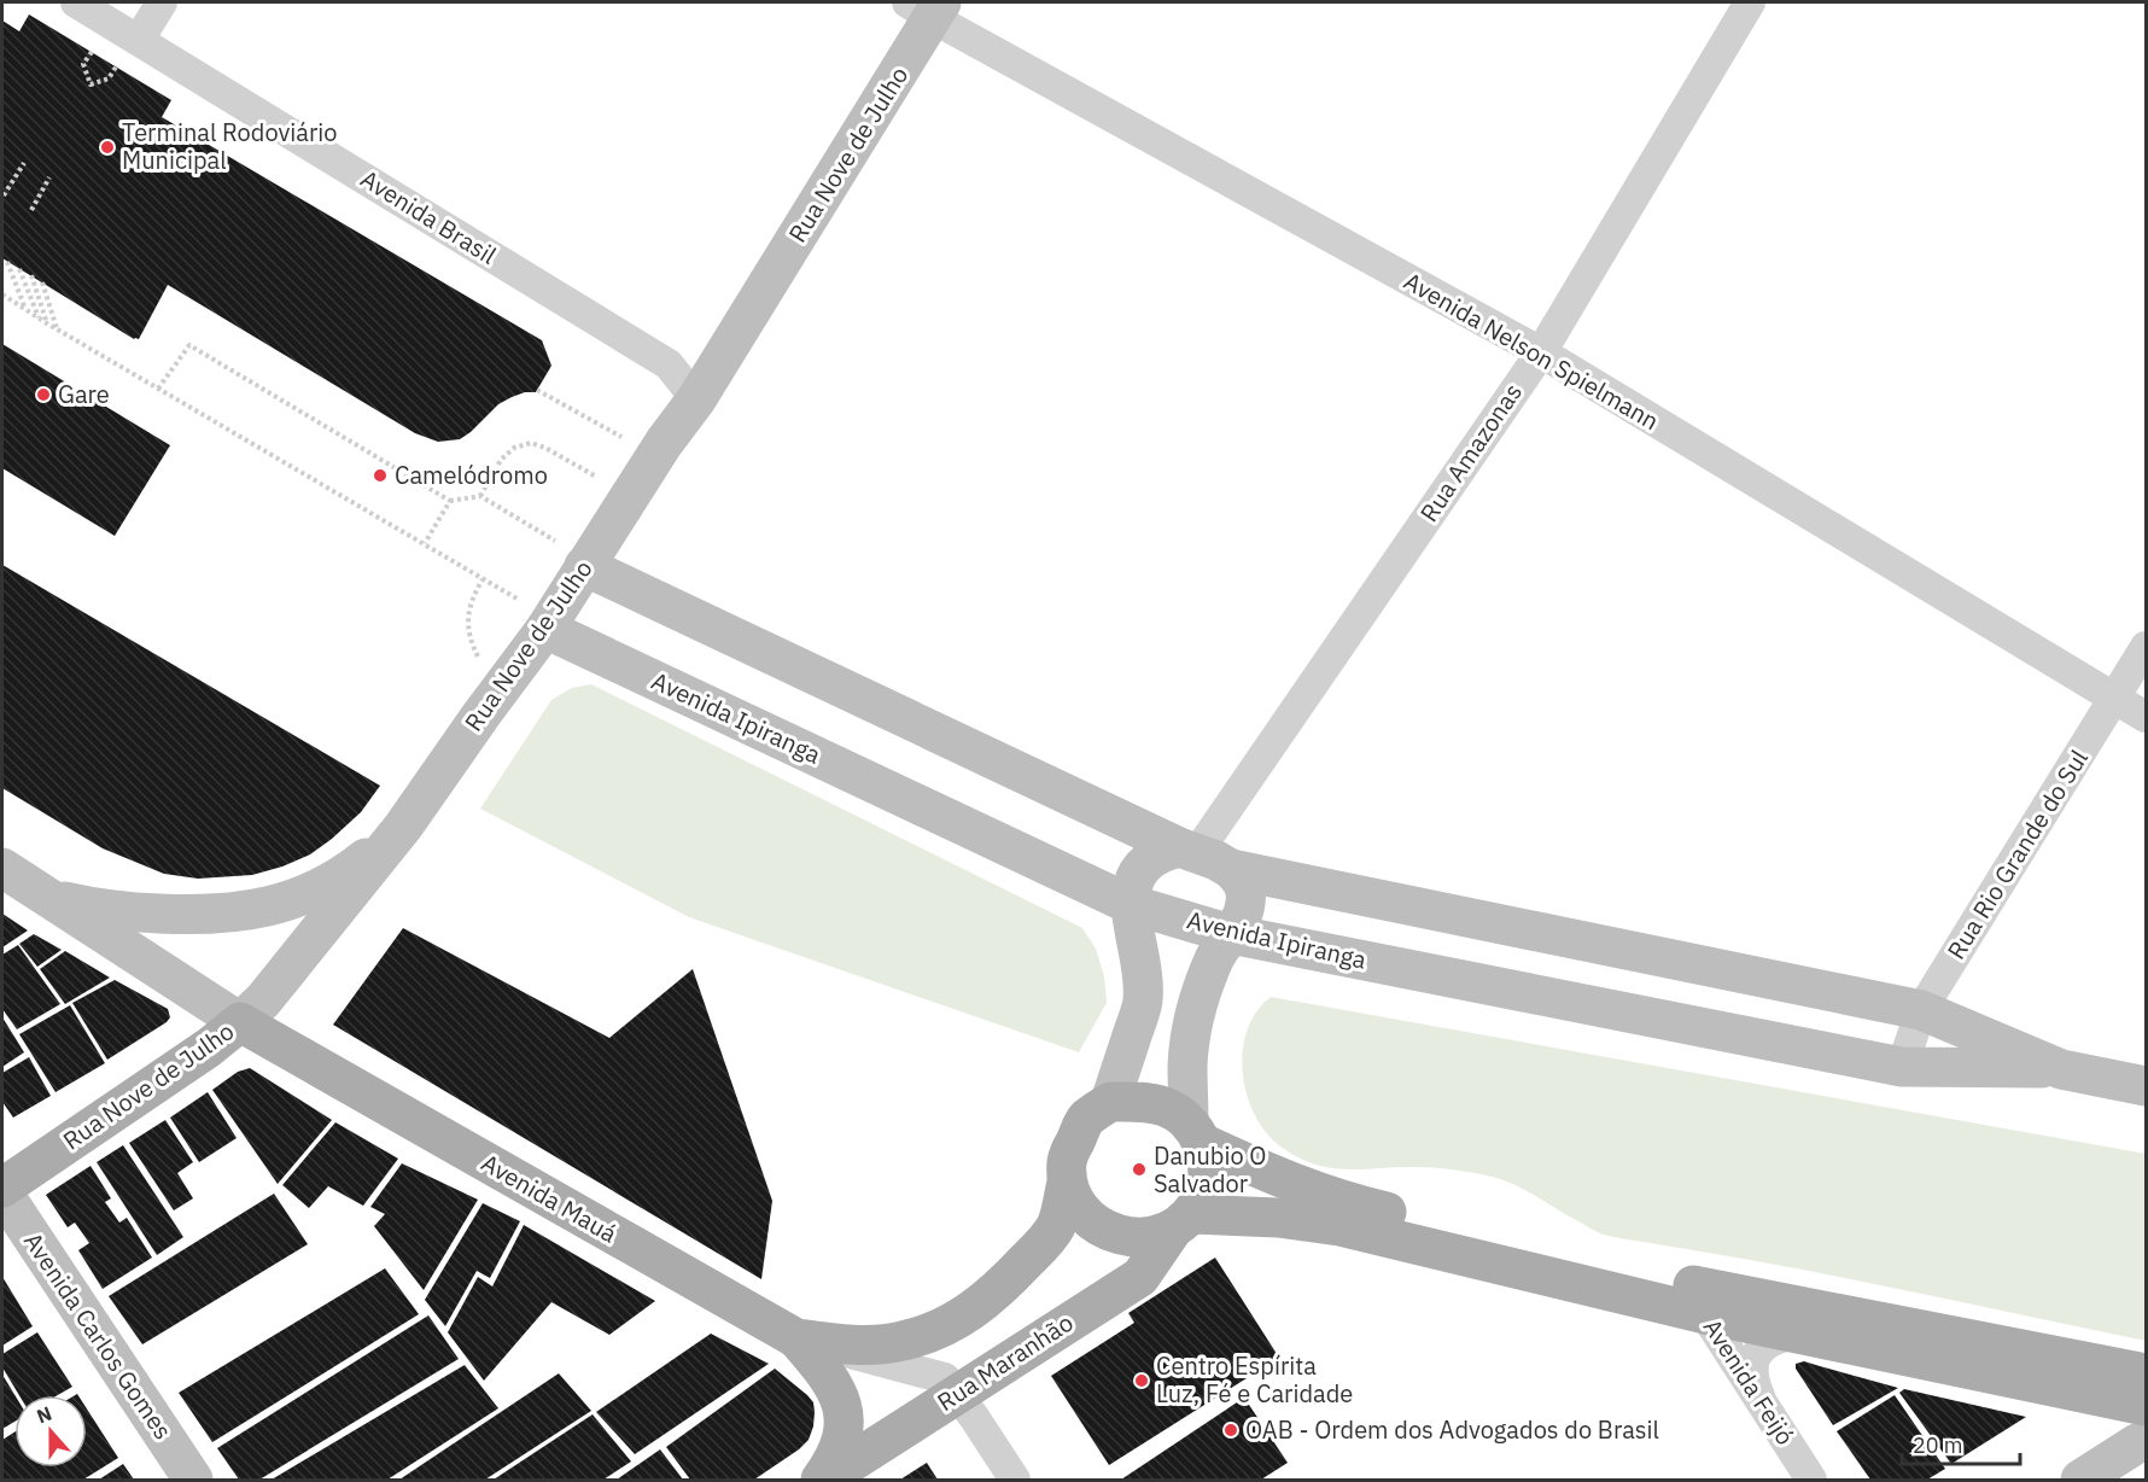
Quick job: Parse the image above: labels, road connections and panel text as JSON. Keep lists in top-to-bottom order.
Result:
{
  "streets": {
    "main road": [
      "Rua Nove de Julho",
      "Avenida Ipiranga",
      "Avenida Mauá",
      "Avenida Carlos Gomes",
      "Rua Maranhão"
    ],
    "street": [
      "Avenida Brasil",
      "Avenida Nelson Spielmann",
      "Rua Amazonas",
      "Rua Rio Grande do Sul",
      "Avenida Feijó"
    ]
  },
  "crossings": [
    ["Rua Nove de Julho", "Avenida Brasil"],
    ["Rua Nove de Julho", "Avenida Nelson Spielmann"],
    ["Rua Nove de Julho", "Avenida Ipiranga"],
    ["Rua Nove de Julho", "Avenida Mauá"],
    ["Rua Nove de Julho", "Avenida Carlos Gomes"],
    ["Avenida Nelson Spielmann", "Rua Amazonas"],
    ["Avenida Nelson Spielmann", "Rua Rio Grande do Sul"],
    ["Rua Amazonas", "Avenida Ipiranga"],
    ["Avenida Ipiranga", "Rua Rio Grande do Sul"],
    ["Avenida Mauá", "Rua Maranhão"]
  ],
  "places": [
    "Terminal Rodoviário Municipal",
    "Gare",
    "Camelódromo",
    "Danubio O Salvador",
    "Centro Espírita Luz, Fé e Caridade",
    "OAB - Ordem dos Advogados do Brasil"
  ],
  "scale_bar": "20 m",
  "north": "top"
}
